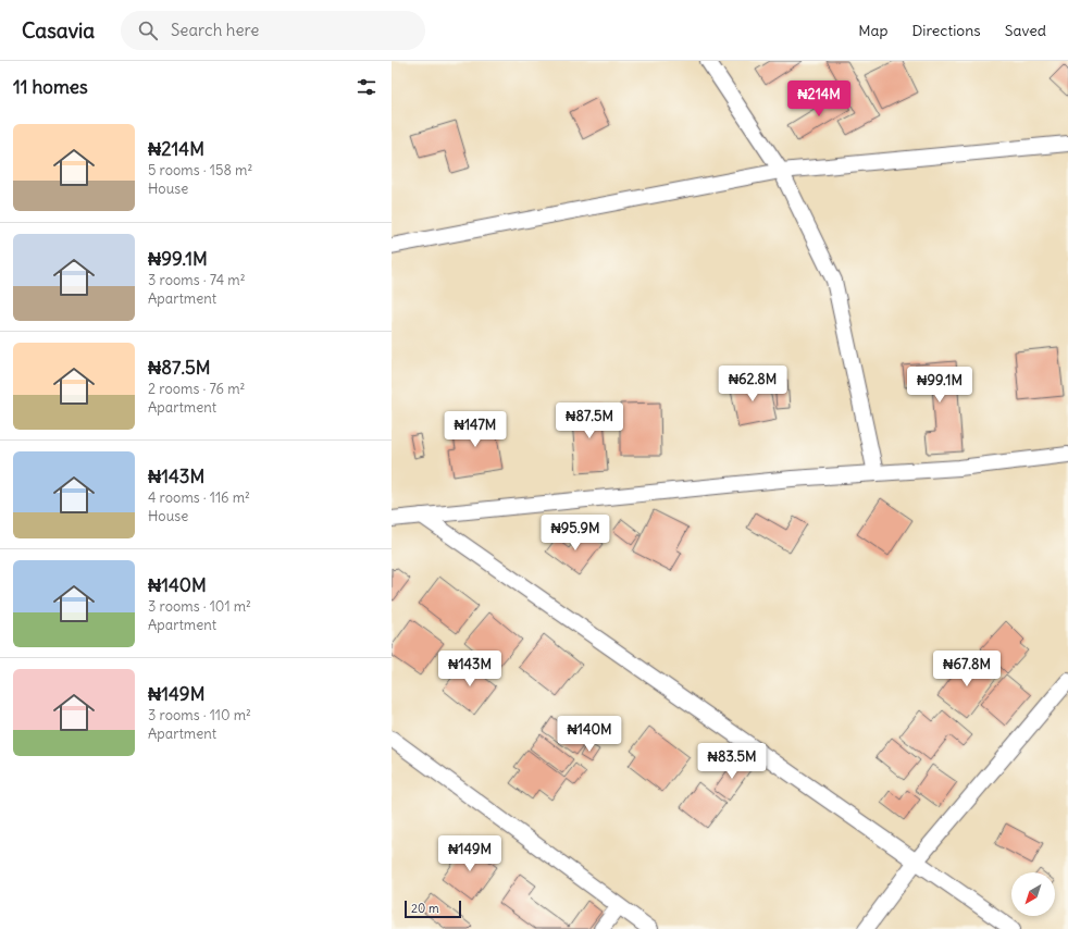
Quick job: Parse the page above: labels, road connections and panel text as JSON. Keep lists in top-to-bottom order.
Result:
{
  "scale_bar": "20 m",
  "north": "bottom left",
  "page": {
    "header": "Casavia",
    "search": "Search here",
    "nav": ["Map", "Directions", "Saved"],
    "heading": "11 homes",
    "price": [
      "₦214M",
      "₦62.8M",
      "₦99.1M",
      "₦87.5M",
      "₦147M",
      "₦95.9M",
      "₦143M",
      "₦67.8M",
      "₦140M",
      "₦83.5M",
      "₦149M"
    ],
    "list": [
      {
        "name": "₦214M",
        "note": "5 rooms · 158 m² · House"
      },
      {
        "name": "₦99.1M",
        "note": "3 rooms · 74 m² · Apartment"
      },
      {
        "name": "₦87.5M",
        "note": "2 rooms · 76 m² · Apartment"
      },
      {
        "name": "₦143M",
        "note": "4 rooms · 116 m² · House"
      },
      {
        "name": "₦140M",
        "note": "3 rooms · 101 m² · Apartment"
      },
      {
        "name": "₦149M",
        "note": "3 rooms · 110 m² · Apartment"
      }
    ],
    "scale": "20 m"
  }
}
